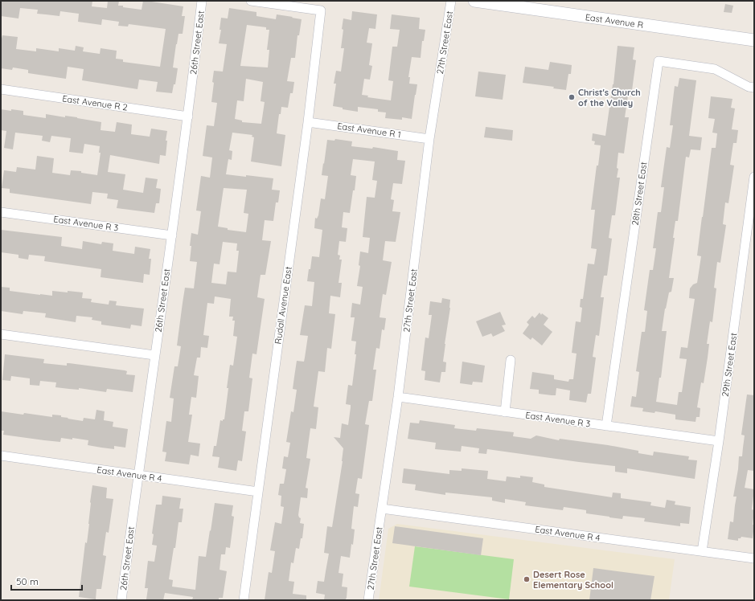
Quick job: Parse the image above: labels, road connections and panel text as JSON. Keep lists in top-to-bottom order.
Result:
{
  "streets": {
    "main road": ["East Avenue R"],
    "street": [
      "26th Street East",
      "27th Street East",
      "East Avenue R 2",
      "East Avenue R 1",
      "28th Street East",
      "East Avenue R 3",
      "Rudall Avenue East",
      "29th Street East",
      "East Avenue R 4"
    ]
  },
  "crossings": [
    ["26th Street East", "East Avenue R 2"],
    ["26th Street East", "East Avenue R 3"],
    ["26th Street East", "East Avenue R 4"],
    ["27th Street East", "East Avenue R 1"],
    ["27th Street East", "East Avenue R 3"],
    ["27th Street East", "East Avenue R 4"],
    ["East Avenue R 1", "Rudall Avenue East"],
    ["28th Street East", "East Avenue R 3"],
    ["East Avenue R 3", "29th Street East"],
    ["Rudall Avenue East", "East Avenue R 4"],
    ["29th Street East", "East Avenue R 4"]
  ],
  "places": ["Christ's Church of the Valley", "Desert Rose Elementary School"],
  "scale_bar": "50 m"
}
